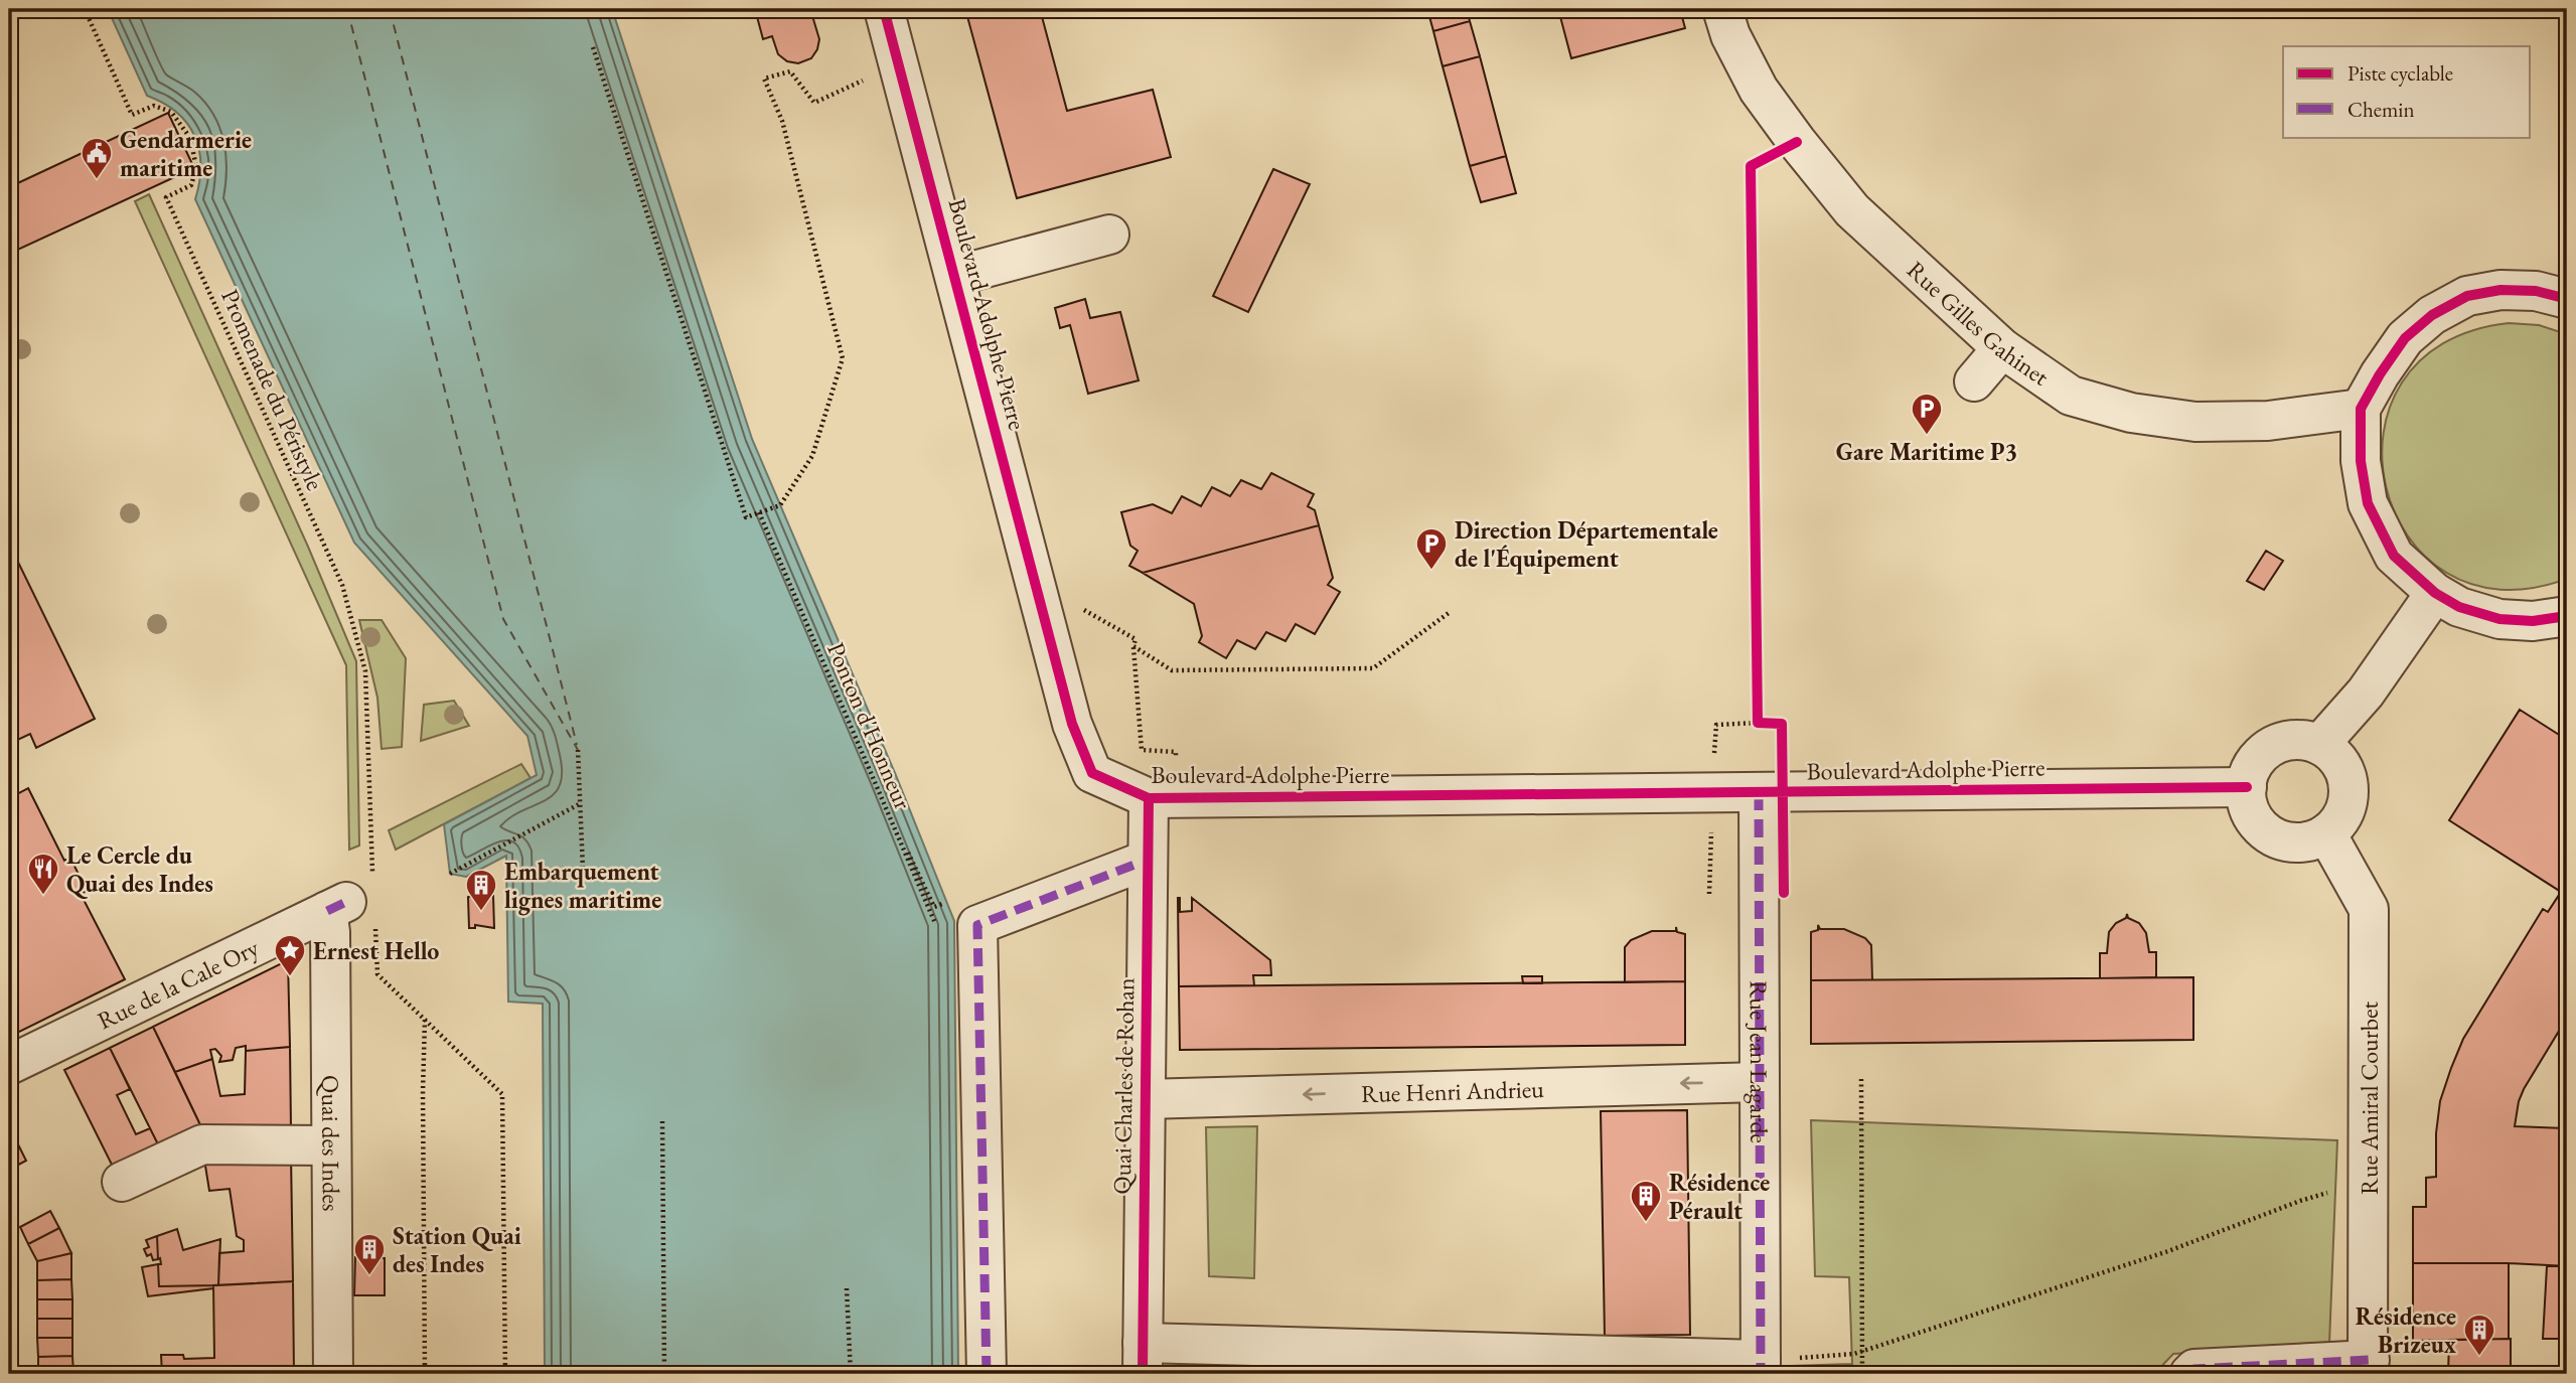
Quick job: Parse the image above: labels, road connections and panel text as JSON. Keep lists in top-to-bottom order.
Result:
{
  "streets": {
    "street": [
      "Boulevard Adolphe Pierre",
      "Rue Gilles Gahinet",
      "Rue de la Cale Ory",
      "Rue Jean Lagarde",
      "Quai Charles de Rohan",
      "Rue Henri Andrieu",
      "Rue Amiral Courbet",
      "Quai des Indes"
    ],
    "path": ["Promenade du Péristyle", "Ponton d'Honneur"]
  },
  "crossings": [
    ["Boulevard Adolphe Pierre", "Rue Jean Lagarde"],
    ["Boulevard Adolphe Pierre", "Quai Charles de Rohan"],
    ["Boulevard Adolphe Pierre", "Rue Amiral Courbet"],
    ["Promenade du Péristyle", "Rue de la Cale Ory"],
    ["Promenade du Péristyle", "Quai des Indes"],
    ["Rue de la Cale Ory", "Quai des Indes"],
    ["Rue Jean Lagarde", "Rue Henri Andrieu"],
    ["Quai Charles de Rohan", "Rue Henri Andrieu"]
  ],
  "places": {
    "public building": ["Gendarmerie maritime"],
    "parking": ["Gare Maritime P3", "Direction Départementale de l'Équipement"],
    "restaurant": ["Le Cercle du Quai des Indes"],
    "building": [
      "Embarquement lignes maritime",
      "Résidence Pérault",
      "Station Quai des Indes",
      "Résidence Brizeux"
    ],
    "place": ["Ernest Hello"]
  },
  "legend": ["Piste cyclable", "Chemin"]
}
